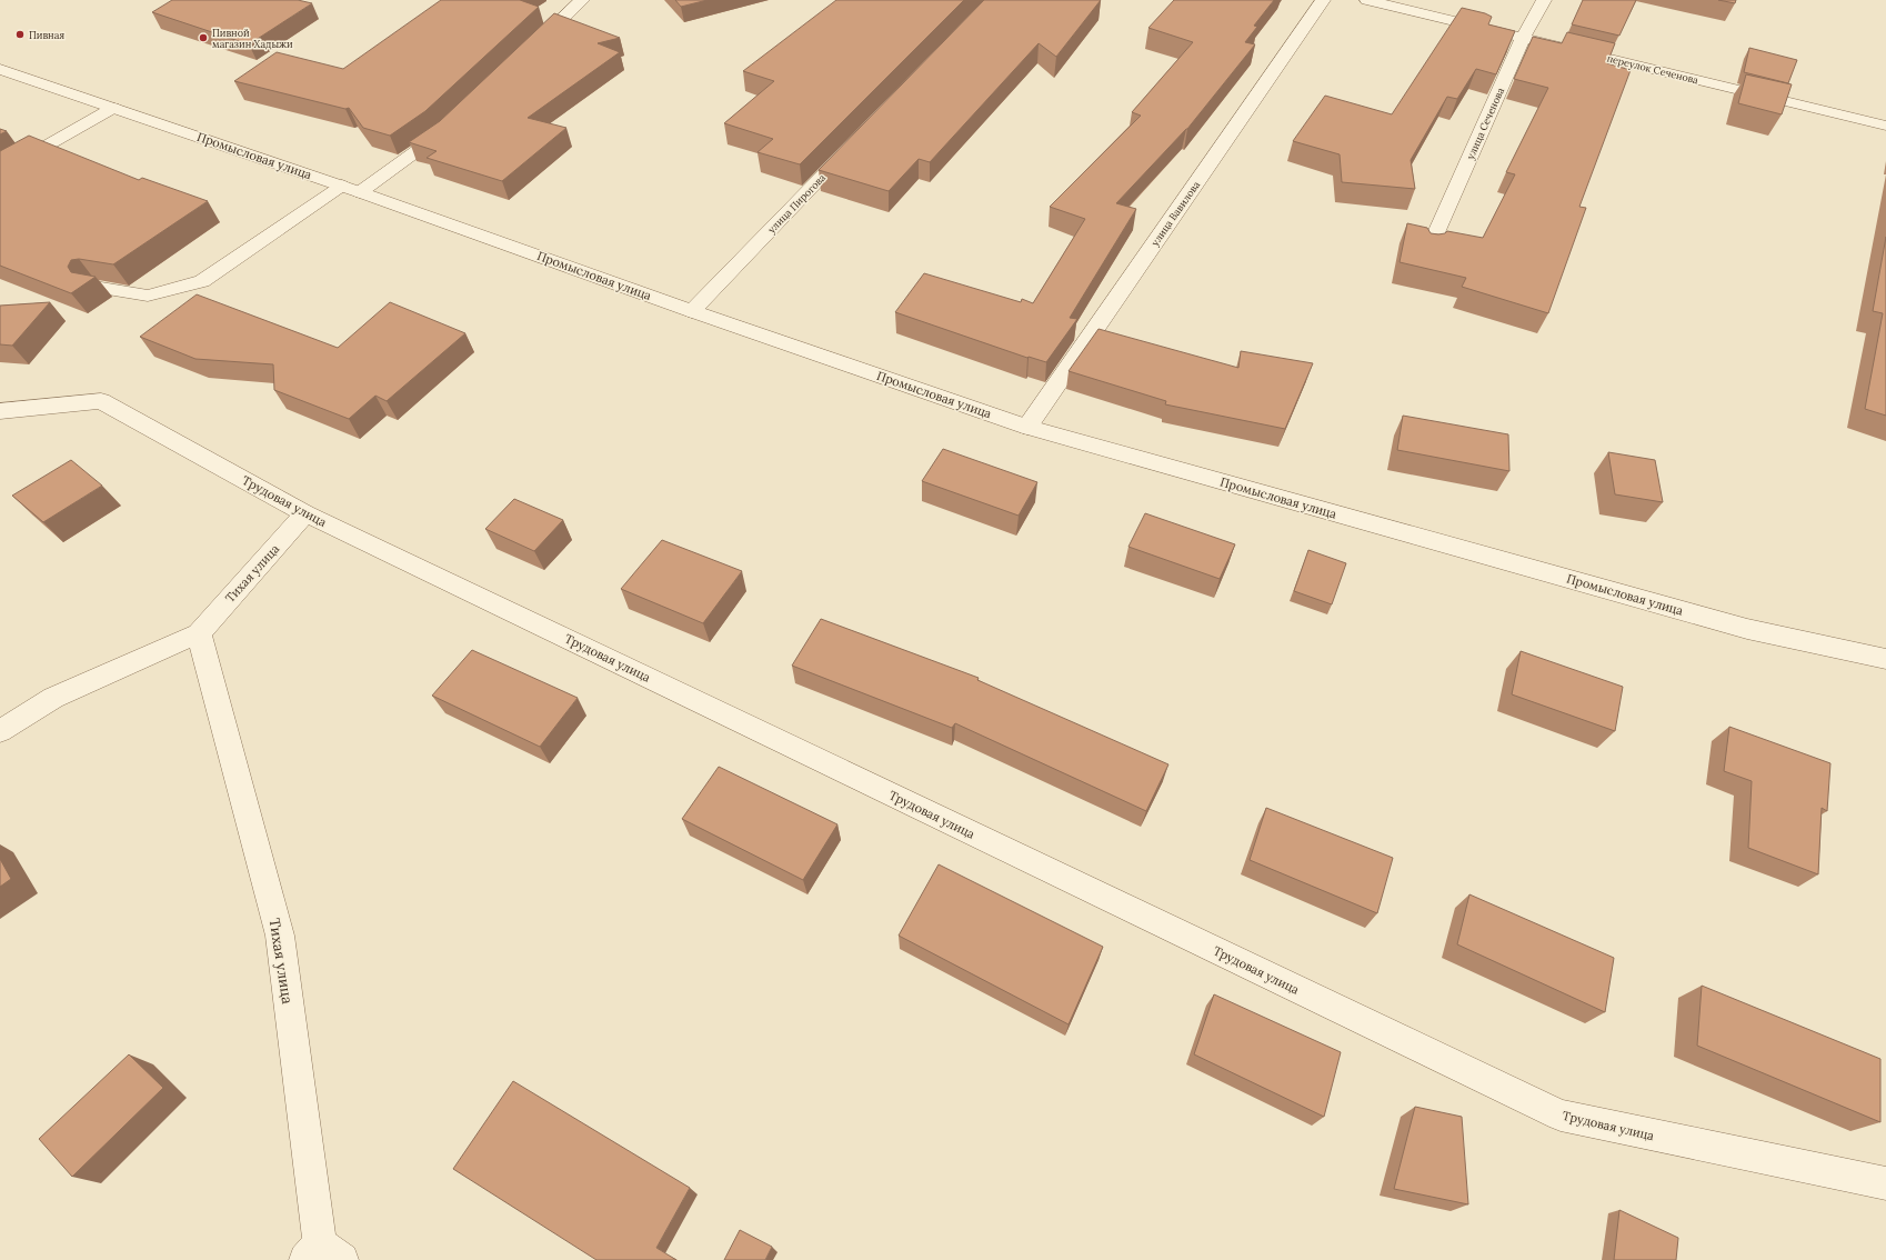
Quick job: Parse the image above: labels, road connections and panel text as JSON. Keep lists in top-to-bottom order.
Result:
{
  "streets": {
    "street": [
      "переулок Сеченова",
      "улица Сеченова",
      "Промысловая улица",
      "улица Пирогова",
      "улица Вавилова",
      "Трудовая улица",
      "Тихая улица"
    ]
  },
  "crossings": [
    ["переулок Сеченова", "улица Сеченова"],
    ["Промысловая улица", "улица Пирогова"],
    ["Промысловая улица", "улица Вавилова"],
    ["Трудовая улица", "Тихая улица"]
  ],
  "places": ["Пивная", "Пивной магазин Хадыжи"]
}
